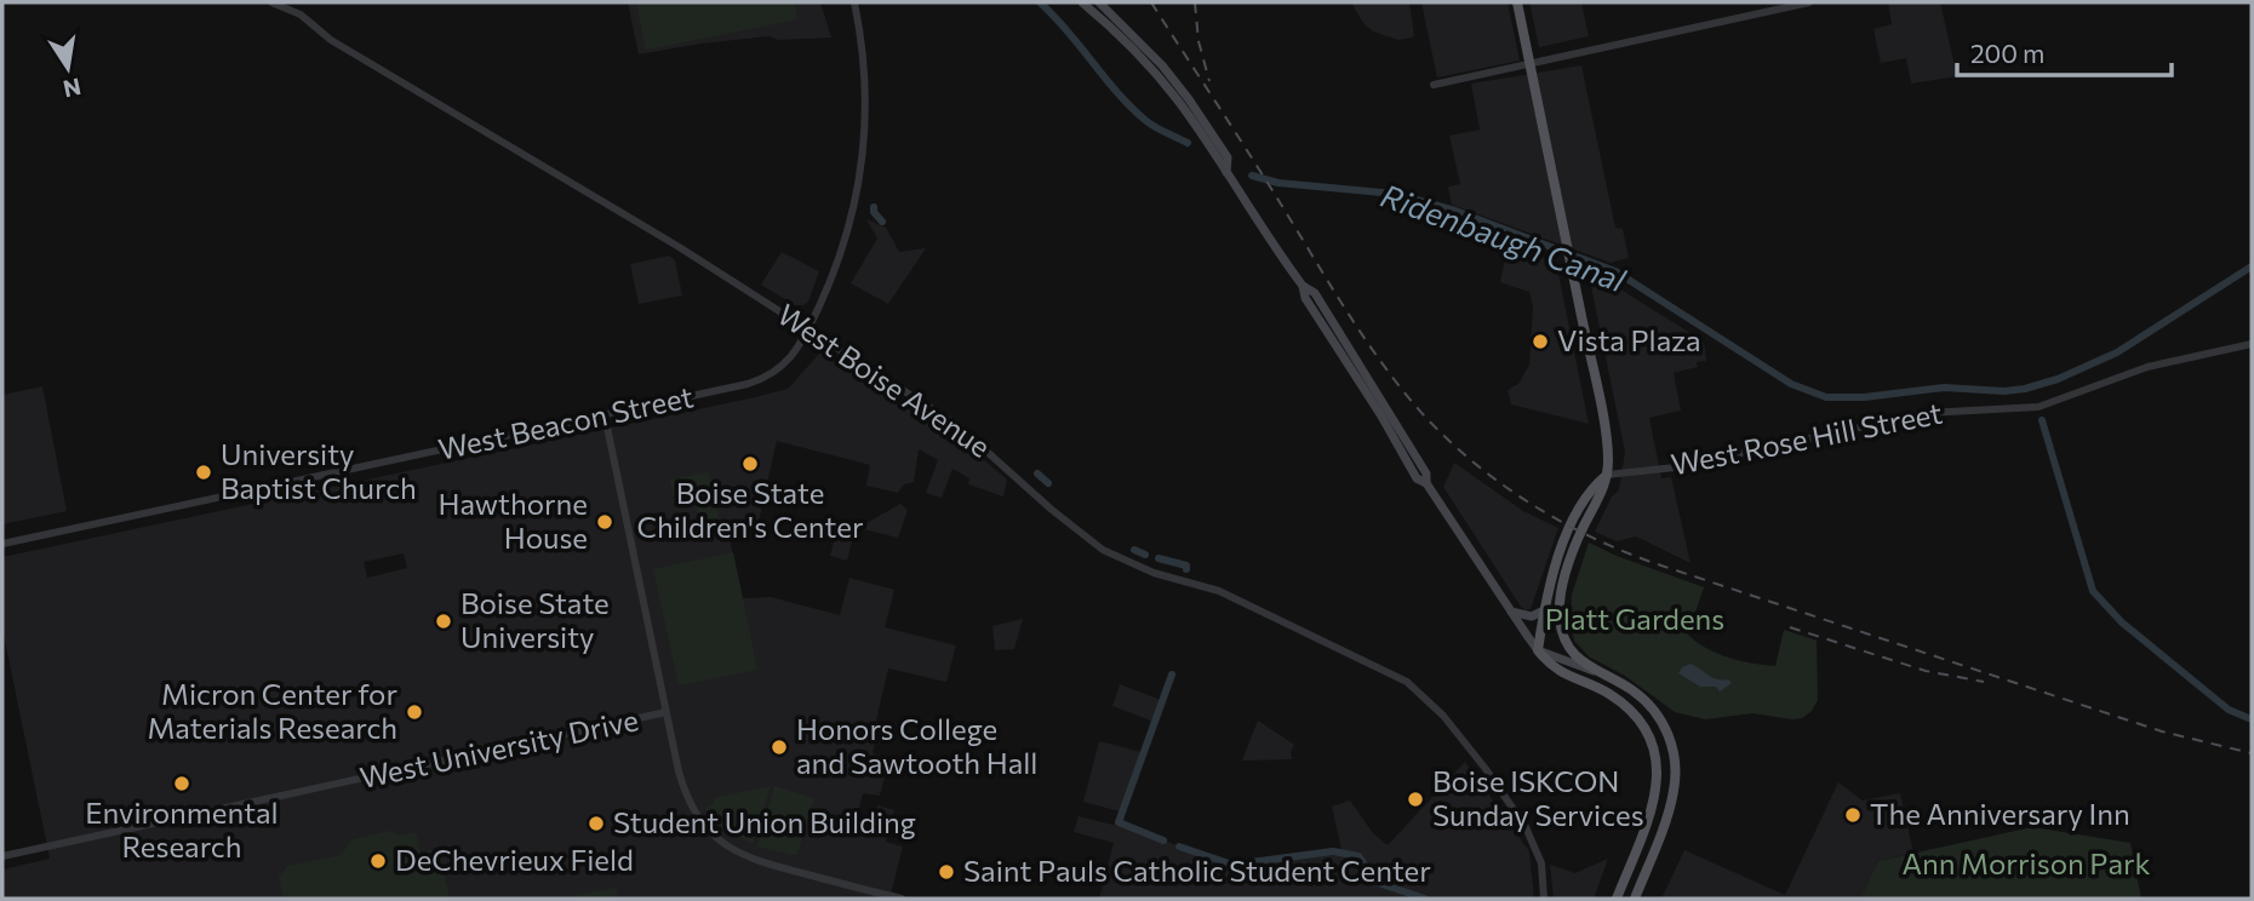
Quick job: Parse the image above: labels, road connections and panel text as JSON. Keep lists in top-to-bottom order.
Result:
{
  "streets": {
    "street": [
      "West Boise Avenue",
      "West Beacon Street",
      "West Rose Hill Street",
      "West University Drive"
    ]
  },
  "crossings": [
    ["West Boise Avenue", "West Beacon Street"]
  ],
  "water": ["Ridenbaugh Canal"],
  "parks": ["Platt Gardens", "Ann Morrison Park"],
  "places": [
    "Vista Plaza",
    "Boise State Children's Center",
    "University Baptist Church",
    "Hawthorne House",
    "Boise State University",
    "Micron Center for Materials Research",
    "Honors College and Sawtooth Hall",
    "Environmental Research",
    "Boise ISKCON Sunday Services",
    "The Anniversary Inn",
    "Student Union Building",
    "DeChevrieux Field",
    "Saint Pauls Catholic Student Center"
  ],
  "scale_bar": "200 m",
  "north": "bottom"
}
